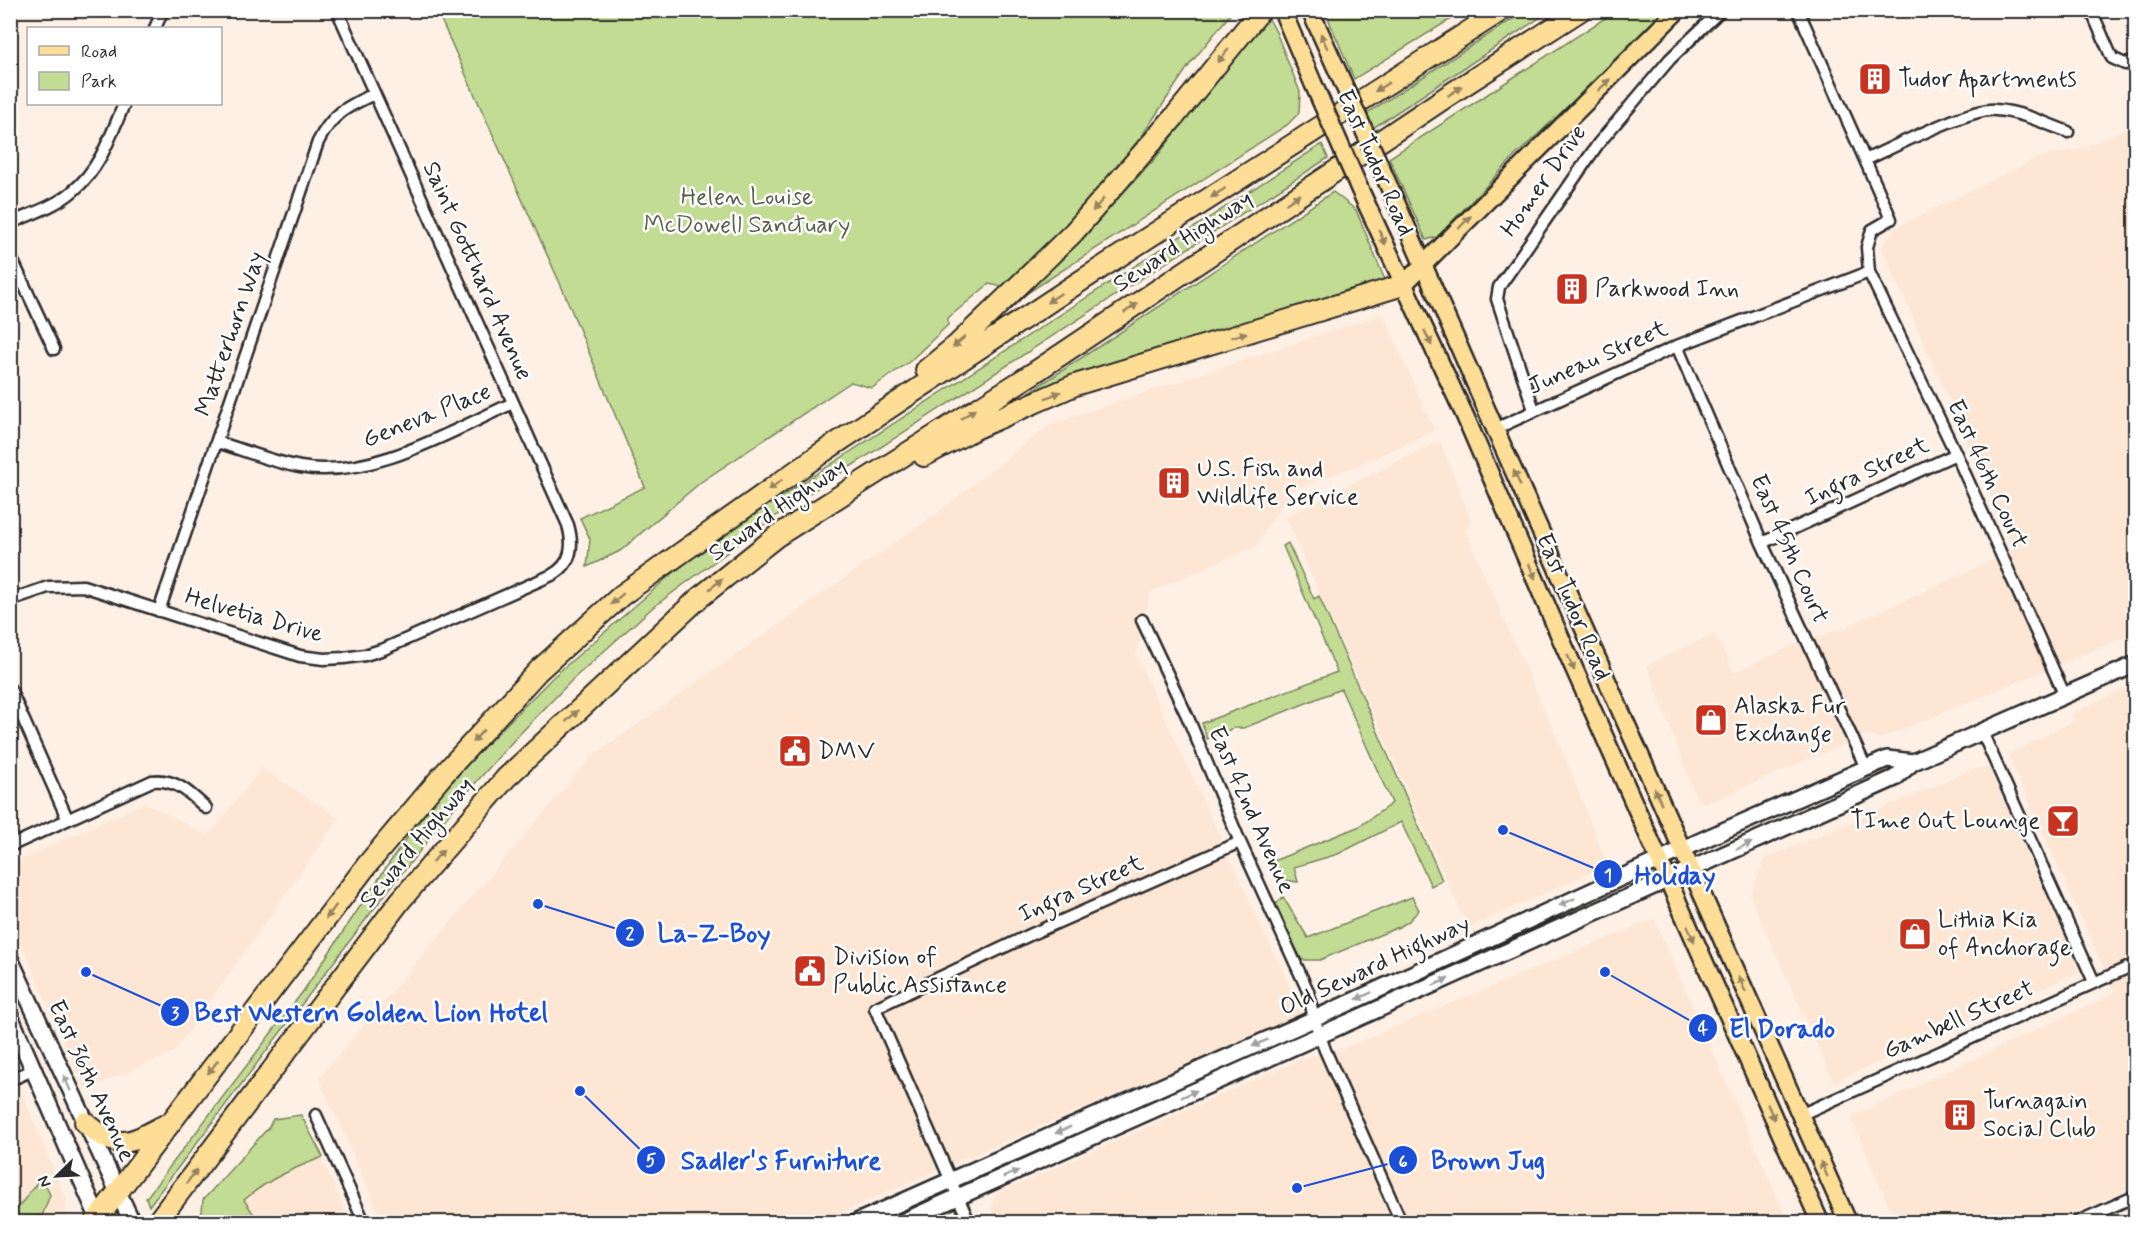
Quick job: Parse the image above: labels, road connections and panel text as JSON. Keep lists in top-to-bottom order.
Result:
{
  "streets": {
    "highway": ["Seward Highway"],
    "main road": [
      "East Tudor Road",
      "Homer Drive",
      "Old Seward Highway",
      "East 36th Avenue"
    ],
    "street": [
      "Saint Gotthard Avenue",
      "Matterhorn Way",
      "Juneau Street",
      "Geneva Place",
      "Ingra Street",
      "East 46th Court",
      "East 45th Court",
      "Helvetia Drive",
      "East 42nd Avenue",
      "Gambell Street"
    ]
  },
  "crossings": [
    ["East Tudor Road", "Homer Drive"],
    ["East Tudor Road", "Juneau Street"],
    ["East Tudor Road", "Old Seward Highway"],
    ["East Tudor Road", "Gambell Street"],
    ["Homer Drive", "Juneau Street"],
    ["Seward Highway", "East 36th Avenue"],
    ["Saint Gotthard Avenue", "Matterhorn Way"],
    ["Saint Gotthard Avenue", "Geneva Place"],
    ["Saint Gotthard Avenue", "Helvetia Drive"],
    ["Matterhorn Way", "Geneva Place"],
    ["Matterhorn Way", "Helvetia Drive"],
    ["Juneau Street", "East 46th Court"],
    ["Juneau Street", "East 45th Court"],
    ["Ingra Street", "East 46th Court"],
    ["Ingra Street", "East 45th Court"],
    ["Ingra Street", "East 42nd Avenue"],
    ["Ingra Street", "Old Seward Highway"],
    ["East 46th Court", "Old Seward Highway"],
    ["East 45th Court", "Old Seward Highway"],
    ["East 42nd Avenue", "Old Seward Highway"]
  ],
  "one_way": ["Homer Drive"],
  "parks": ["Helen Louise McDowell Sanctuary"],
  "places": {
    "building": [
      "Tudor Apartments",
      "Parkwood Inn",
      "U.S. Fish and Wildlife Service",
      "Turnagain Social Club"
    ],
    "shop": ["Alaska Fur Exchange", "Lithia Kia of Anchorage"],
    "public building": ["DMV", "Division of Public Assistance"],
    "bar": ["TIme Out Lounge"],
    "other": [
      "Holiday",
      "La-Z-Boy",
      "Best Western Golden Lion Hotel",
      "El Dorado",
      "Sadler's Furniture",
      "Brown Jug"
    ]
  },
  "legend": ["Road", "Park"],
  "north": "bottom left"
}
